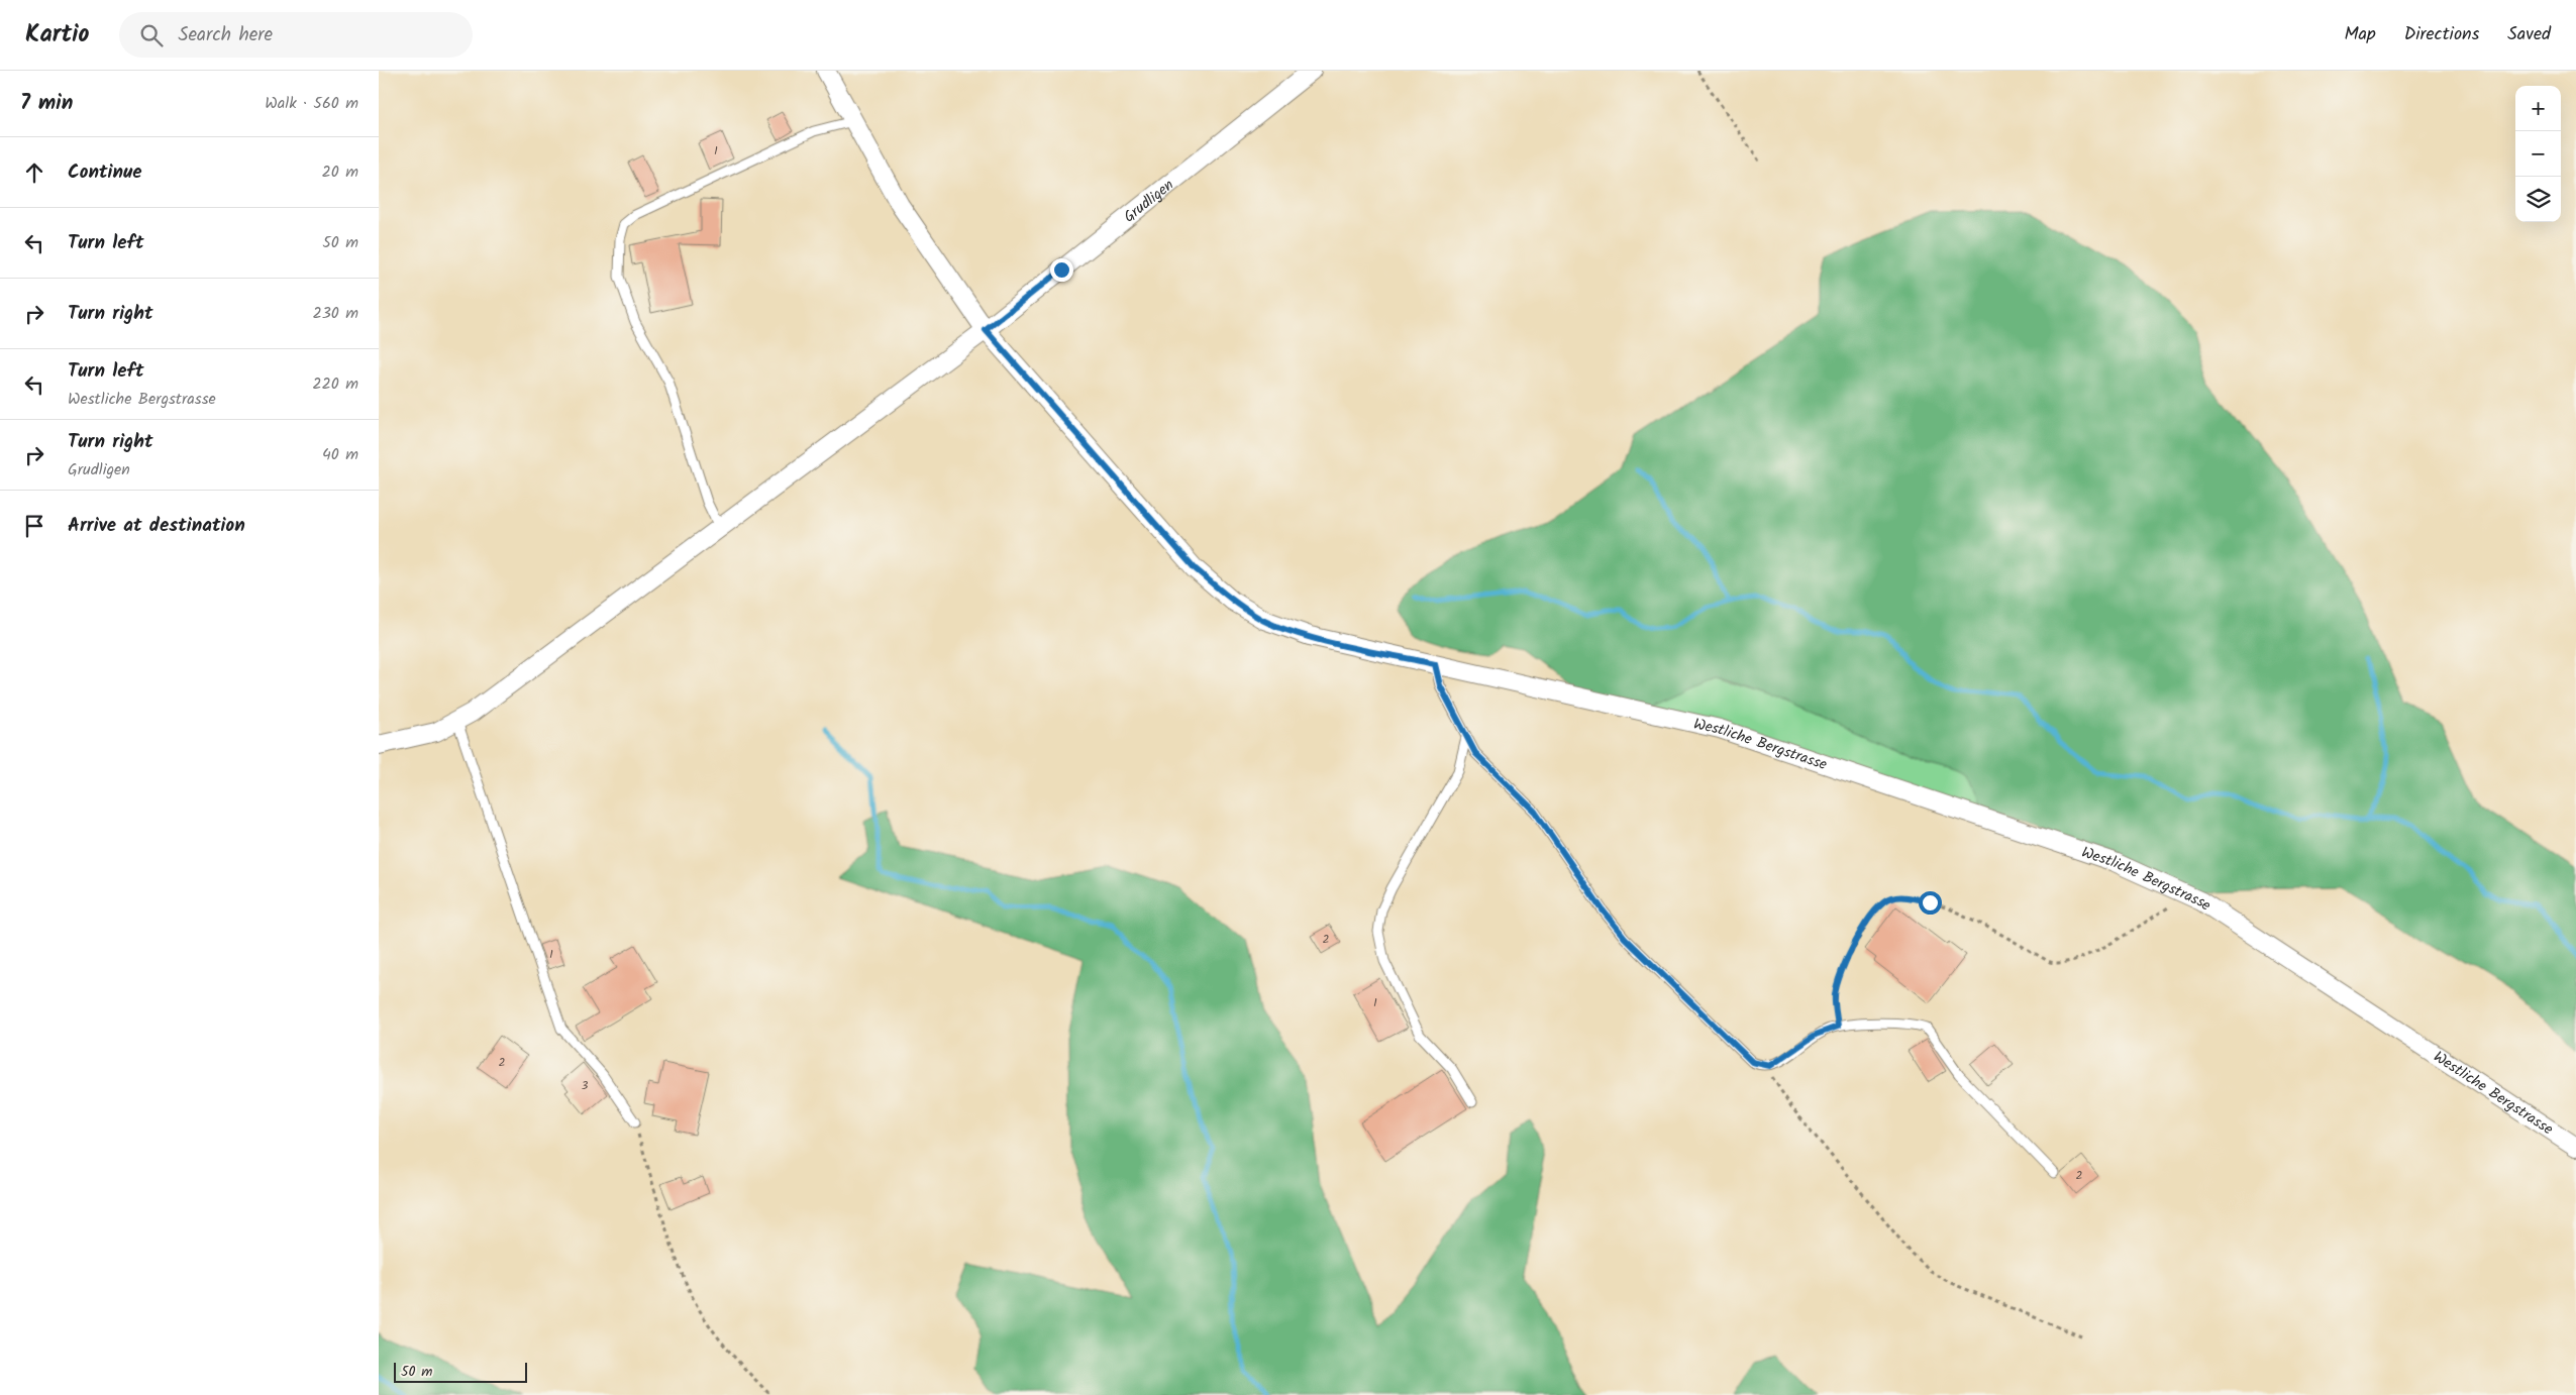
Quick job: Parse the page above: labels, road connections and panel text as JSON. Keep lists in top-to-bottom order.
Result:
{
  "streets": {
    "street": ["Grudligen", "Westliche Bergstrasse"]
  },
  "crossings": [
    ["Grudligen", "Westliche Bergstrasse"]
  ],
  "house_numbers": [
    "1",
    "2",
    "1",
    "1",
    "2",
    "3",
    "2"
  ],
  "scale_bar": "50 m",
  "page": {
    "header": "Kartio",
    "search": "Search here",
    "nav": ["Map", "Directions", "Saved"],
    "heading": ["7 min", "Walk · 560 m"],
    "map_buttons": ["+", "−"],
    "list": [
      ["Continue", "20 m"],
      ["Turn left", "50 m"],
      ["Turn right", "230 m"],
      ["Turn left", "Westliche Bergstrasse", "220 m"],
      ["Turn right", "Grudligen", "40 m"],
      "Arrive at destination"
    ],
    "scale": "50 m"
  }
}
